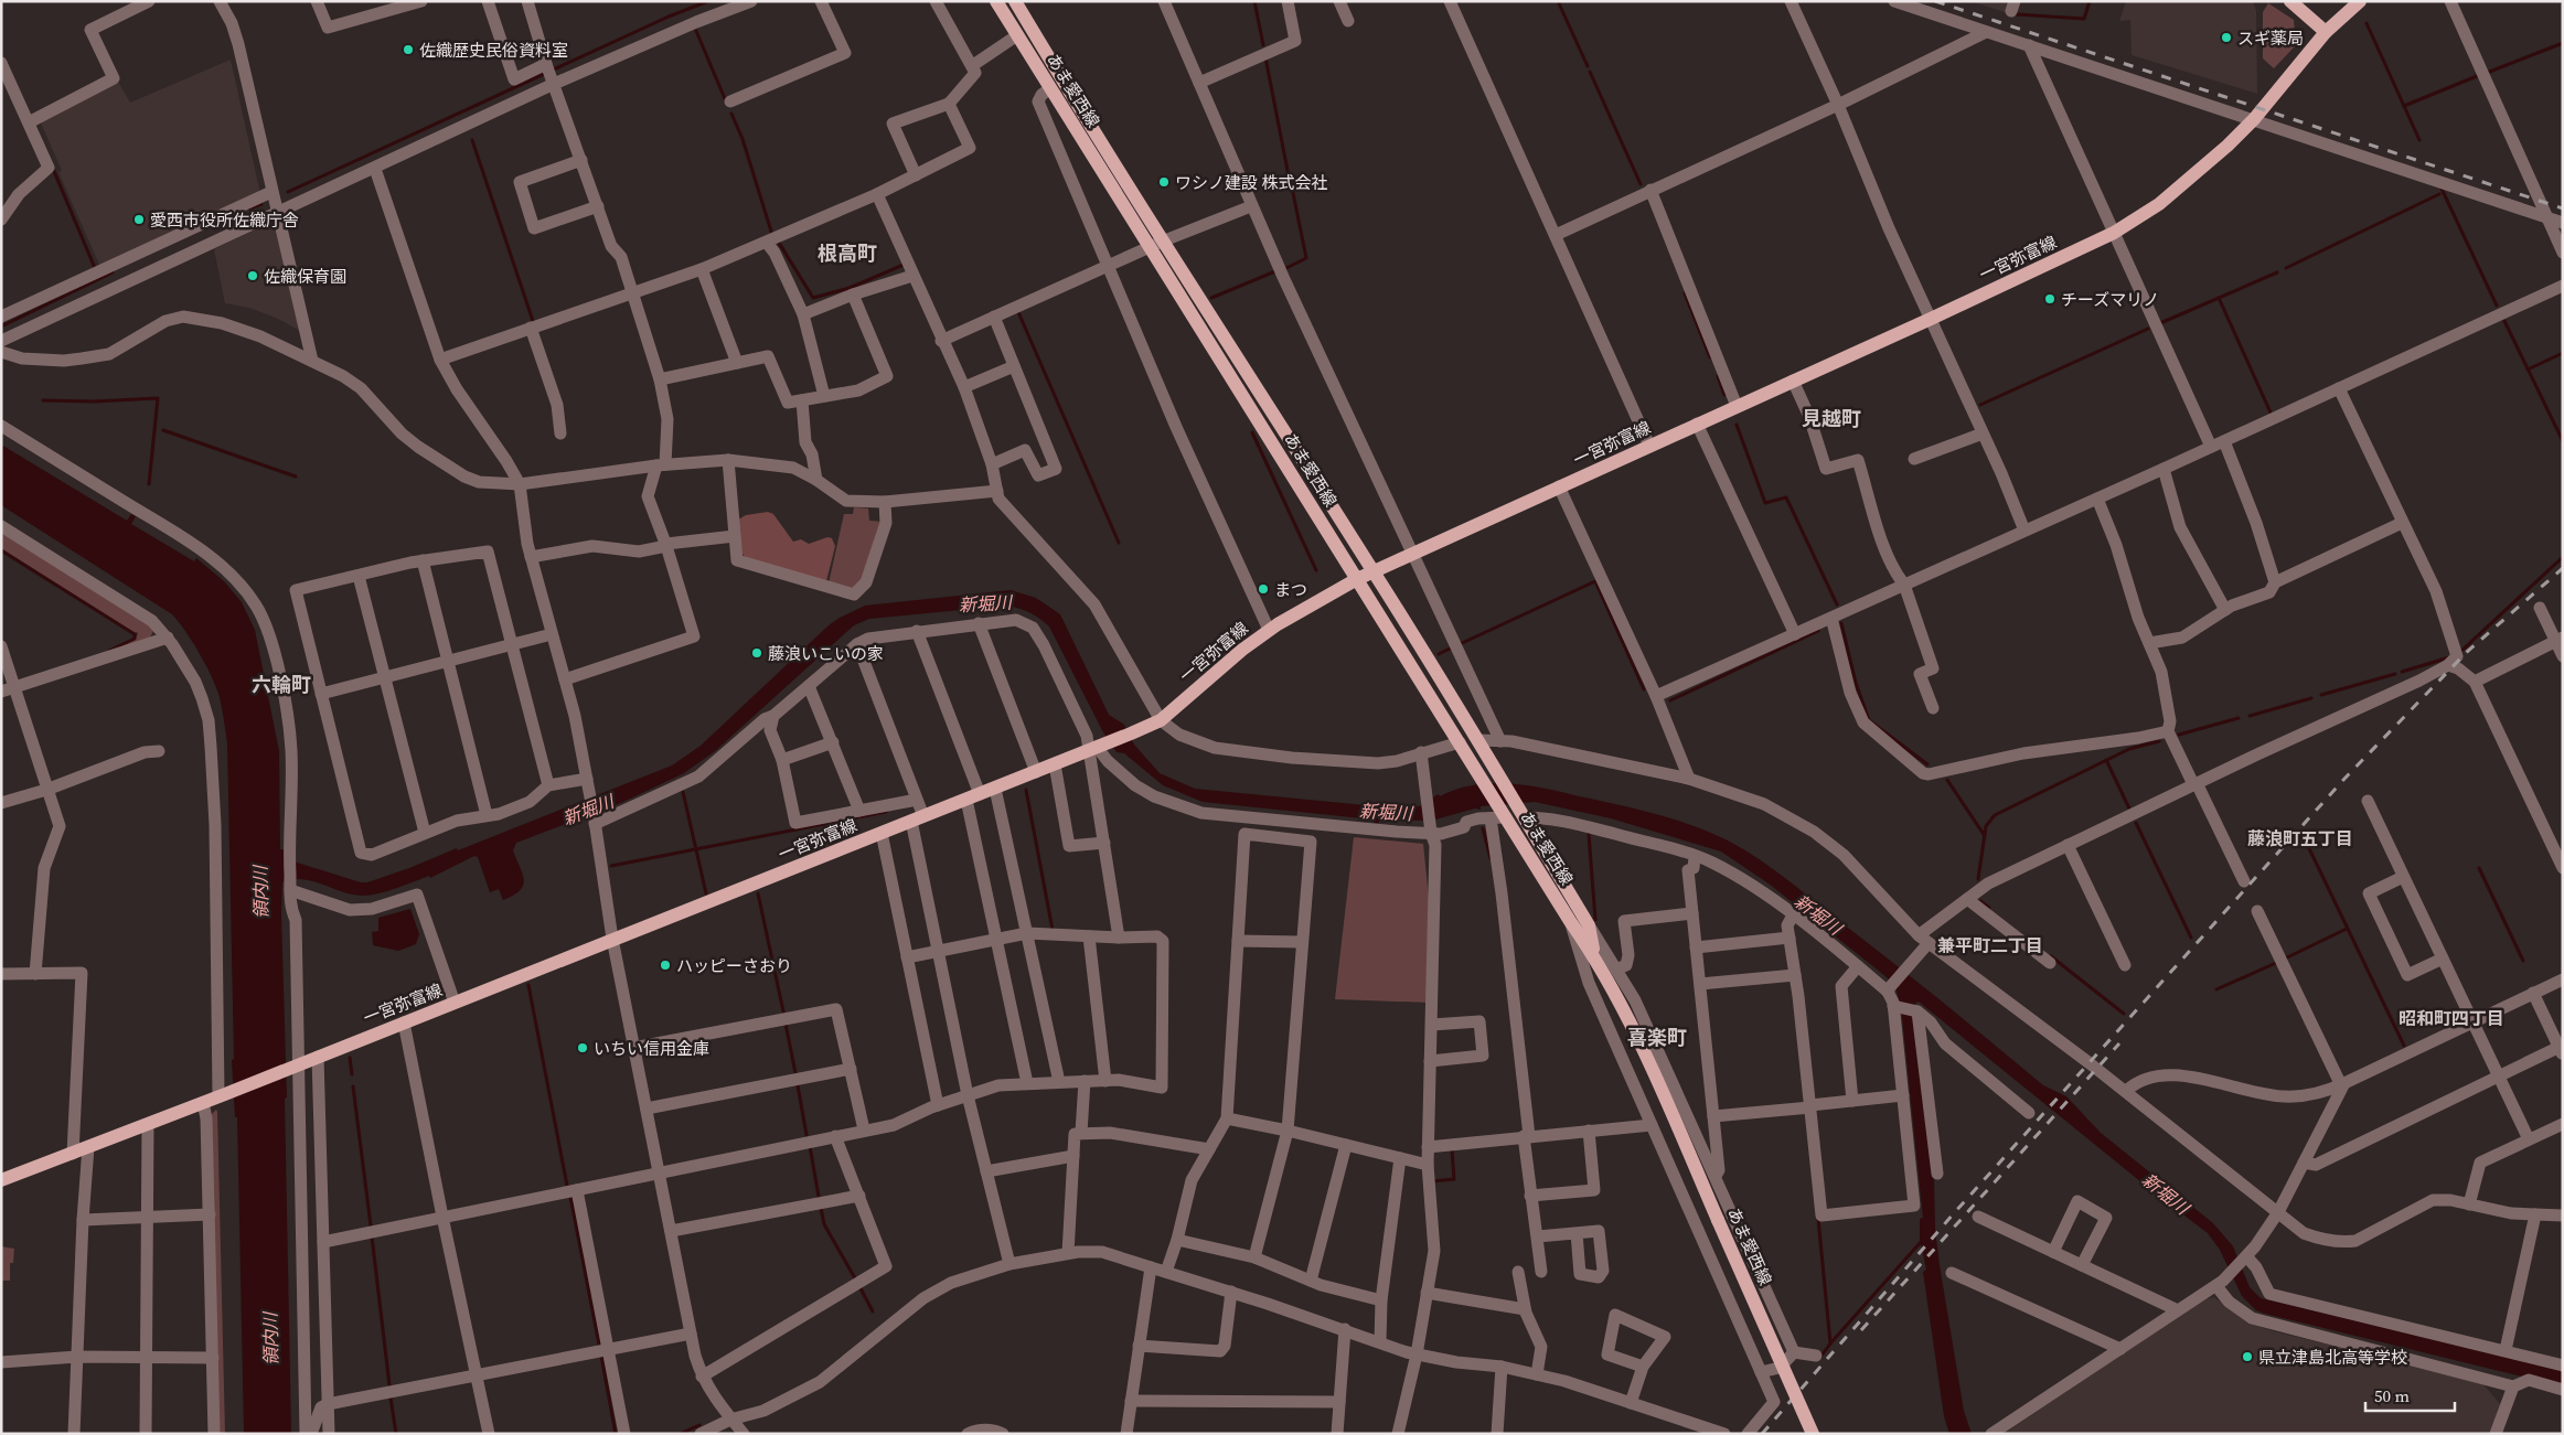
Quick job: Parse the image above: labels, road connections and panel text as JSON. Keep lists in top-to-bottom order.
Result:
{
  "streets": {
    "main road": ["あま愛西線", "一宮弥富線"]
  },
  "crossings": [
    ["あま愛西線", "一宮弥富線"]
  ],
  "districts": [
    "根高町",
    "見越町",
    "六輪町",
    "藤浪町五丁目",
    "兼平町二丁目",
    "昭和町四丁目",
    "喜楽町"
  ],
  "water": ["新堀川", "領内川"],
  "places": [
    "スギ薬局",
    "佐織歴史民俗資料室",
    "ワシノ建設 株式会社",
    "愛西市役所佐織庁舎",
    "佐織保育園",
    "チーズマリノ",
    "まつ",
    "藤浪いこいの家",
    "ハッピーさおり",
    "いちい信用金庫",
    "県立津島北高等学校"
  ],
  "scale_bar": "50 m"
}
